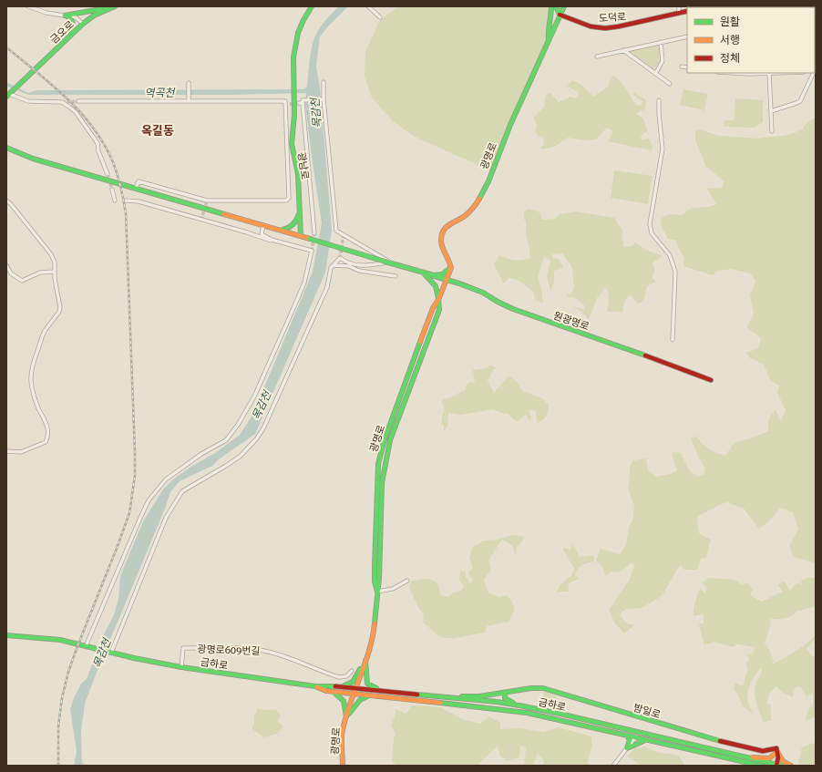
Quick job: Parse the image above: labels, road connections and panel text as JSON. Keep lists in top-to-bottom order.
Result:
{
  "streets": {
    "main road": [
      "도덕로",
      "금오로",
      "광명로",
      "광남로",
      "원광명로",
      "금하로",
      "밤일로"
    ],
    "street": ["광명로609번길"]
  },
  "crossings": [
    ["도덕로", "광명로"],
    ["광명로", "원광명로"],
    ["광명로", "금하로"],
    ["광남로", "원광명로"],
    ["광명로609번길", "금하로"]
  ],
  "districts": ["옥길동"],
  "water": ["역곡천", "목감천"],
  "legend": ["원활", "서행", "정체"]
}
